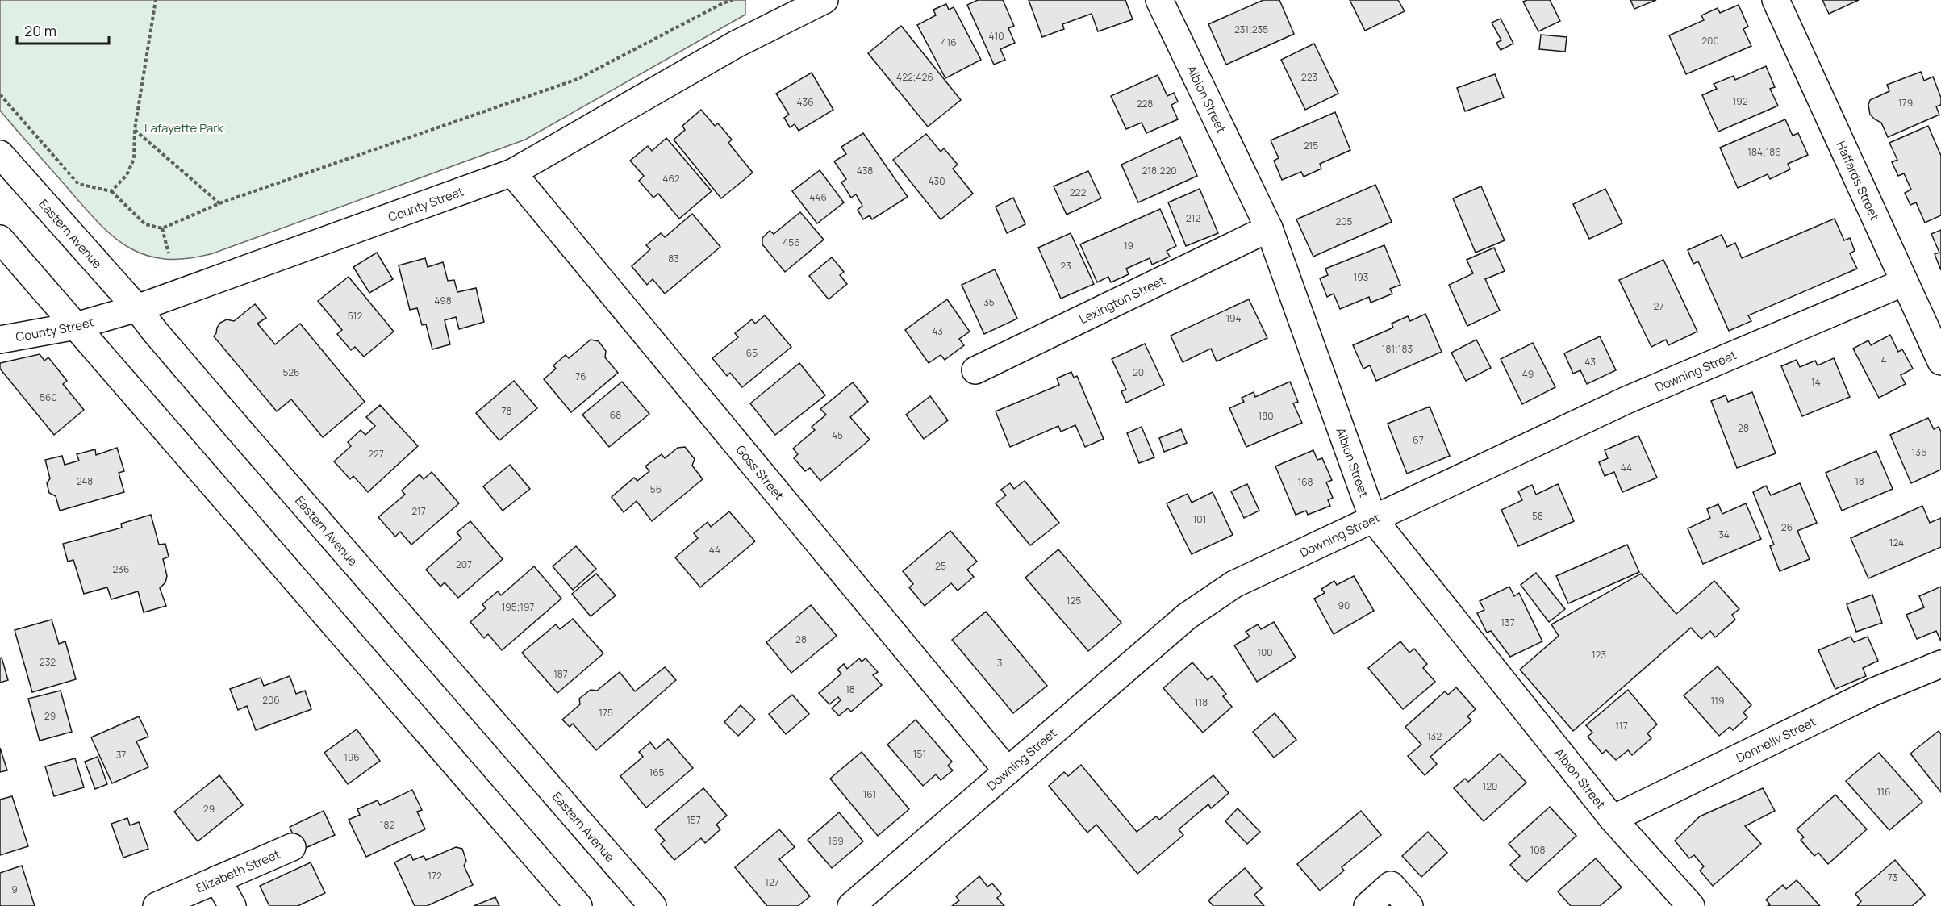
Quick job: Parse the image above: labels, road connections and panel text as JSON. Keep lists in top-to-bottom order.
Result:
{
  "streets": {
    "street": [
      "Albion Street",
      "Haffards Street",
      "County Street",
      "Eastern Avenue",
      "Lexington Street",
      "Downing Street",
      "Goss Street",
      "Donnelly Street",
      "Elizabeth Street"
    ]
  },
  "crossings": [
    ["Albion Street", "Lexington Street"],
    ["Albion Street", "Downing Street"],
    ["Albion Street", "Donnelly Street"],
    ["Haffards Street", "Downing Street"],
    ["County Street", "Eastern Avenue"],
    ["County Street", "Goss Street"],
    ["Downing Street", "Goss Street"]
  ],
  "parks": ["Lafayette Park"],
  "house_numbers": [
    "231;235",
    "410",
    "200",
    "416",
    "422;426",
    "223",
    "192",
    "436",
    "179",
    "228",
    "215",
    "184;186",
    "438",
    "218;220",
    "462",
    "430",
    "222",
    "446",
    "212",
    "205",
    "456",
    "19",
    "83",
    "23",
    "193",
    "498",
    "35",
    "27",
    "512",
    "194",
    "43",
    "181;183",
    "65",
    "4",
    "43",
    "526",
    "20",
    "49",
    "76",
    "14",
    "560",
    "78",
    "68",
    "180",
    "28",
    "45",
    "67",
    "136",
    "227",
    "44",
    "248",
    "18",
    "168",
    "56",
    "217",
    "58",
    "101",
    "26",
    "34",
    "124",
    "44",
    "207",
    "25",
    "236",
    "125",
    "90",
    "195;197",
    "137",
    "28",
    "100",
    "123",
    "232",
    "3",
    "187",
    "18",
    "206",
    "119",
    "118",
    "175",
    "29",
    "117",
    "132",
    "151",
    "37",
    "196",
    "165",
    "120",
    "116",
    "161",
    "29",
    "157",
    "182",
    "169",
    "108",
    "172",
    "73",
    "127",
    "9"
  ],
  "scale_bar": "20 m"
}
